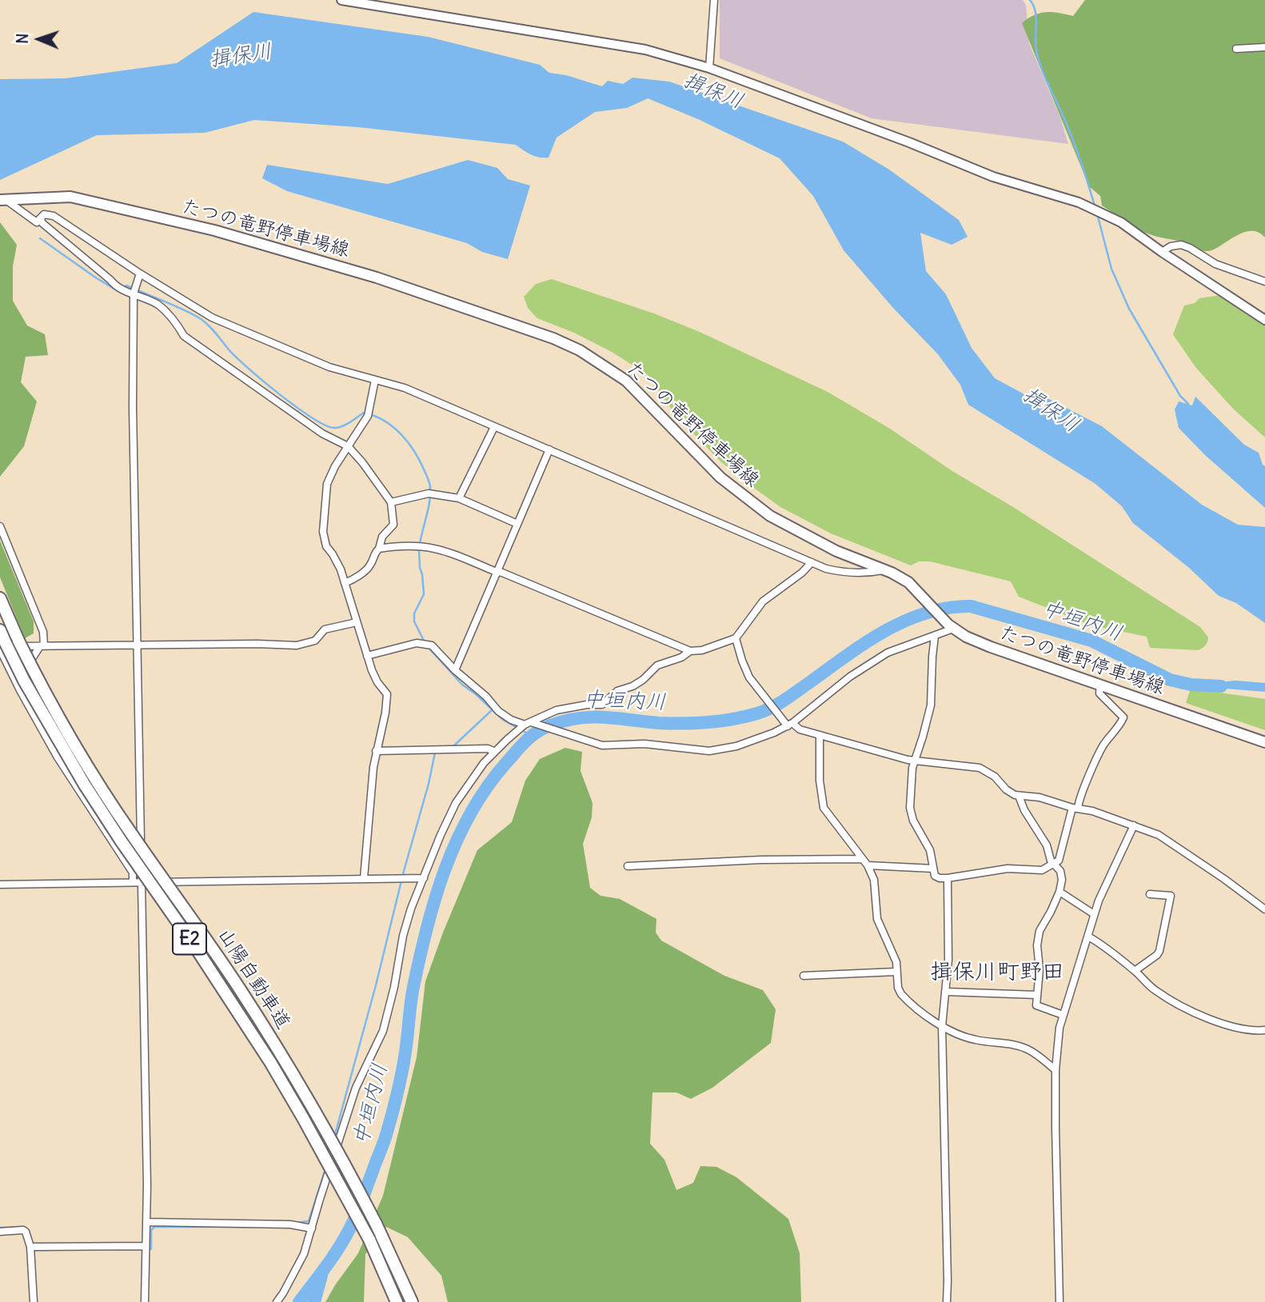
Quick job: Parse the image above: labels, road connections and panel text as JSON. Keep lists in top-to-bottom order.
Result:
{
  "streets": {
    "highway": ["E2", "山陽自動車道"],
    "main road": ["たつの竜野停車場線"]
  },
  "districts": ["揖保川町野田"],
  "water": ["揖保川", "中垣内川"],
  "north": "left"
}
